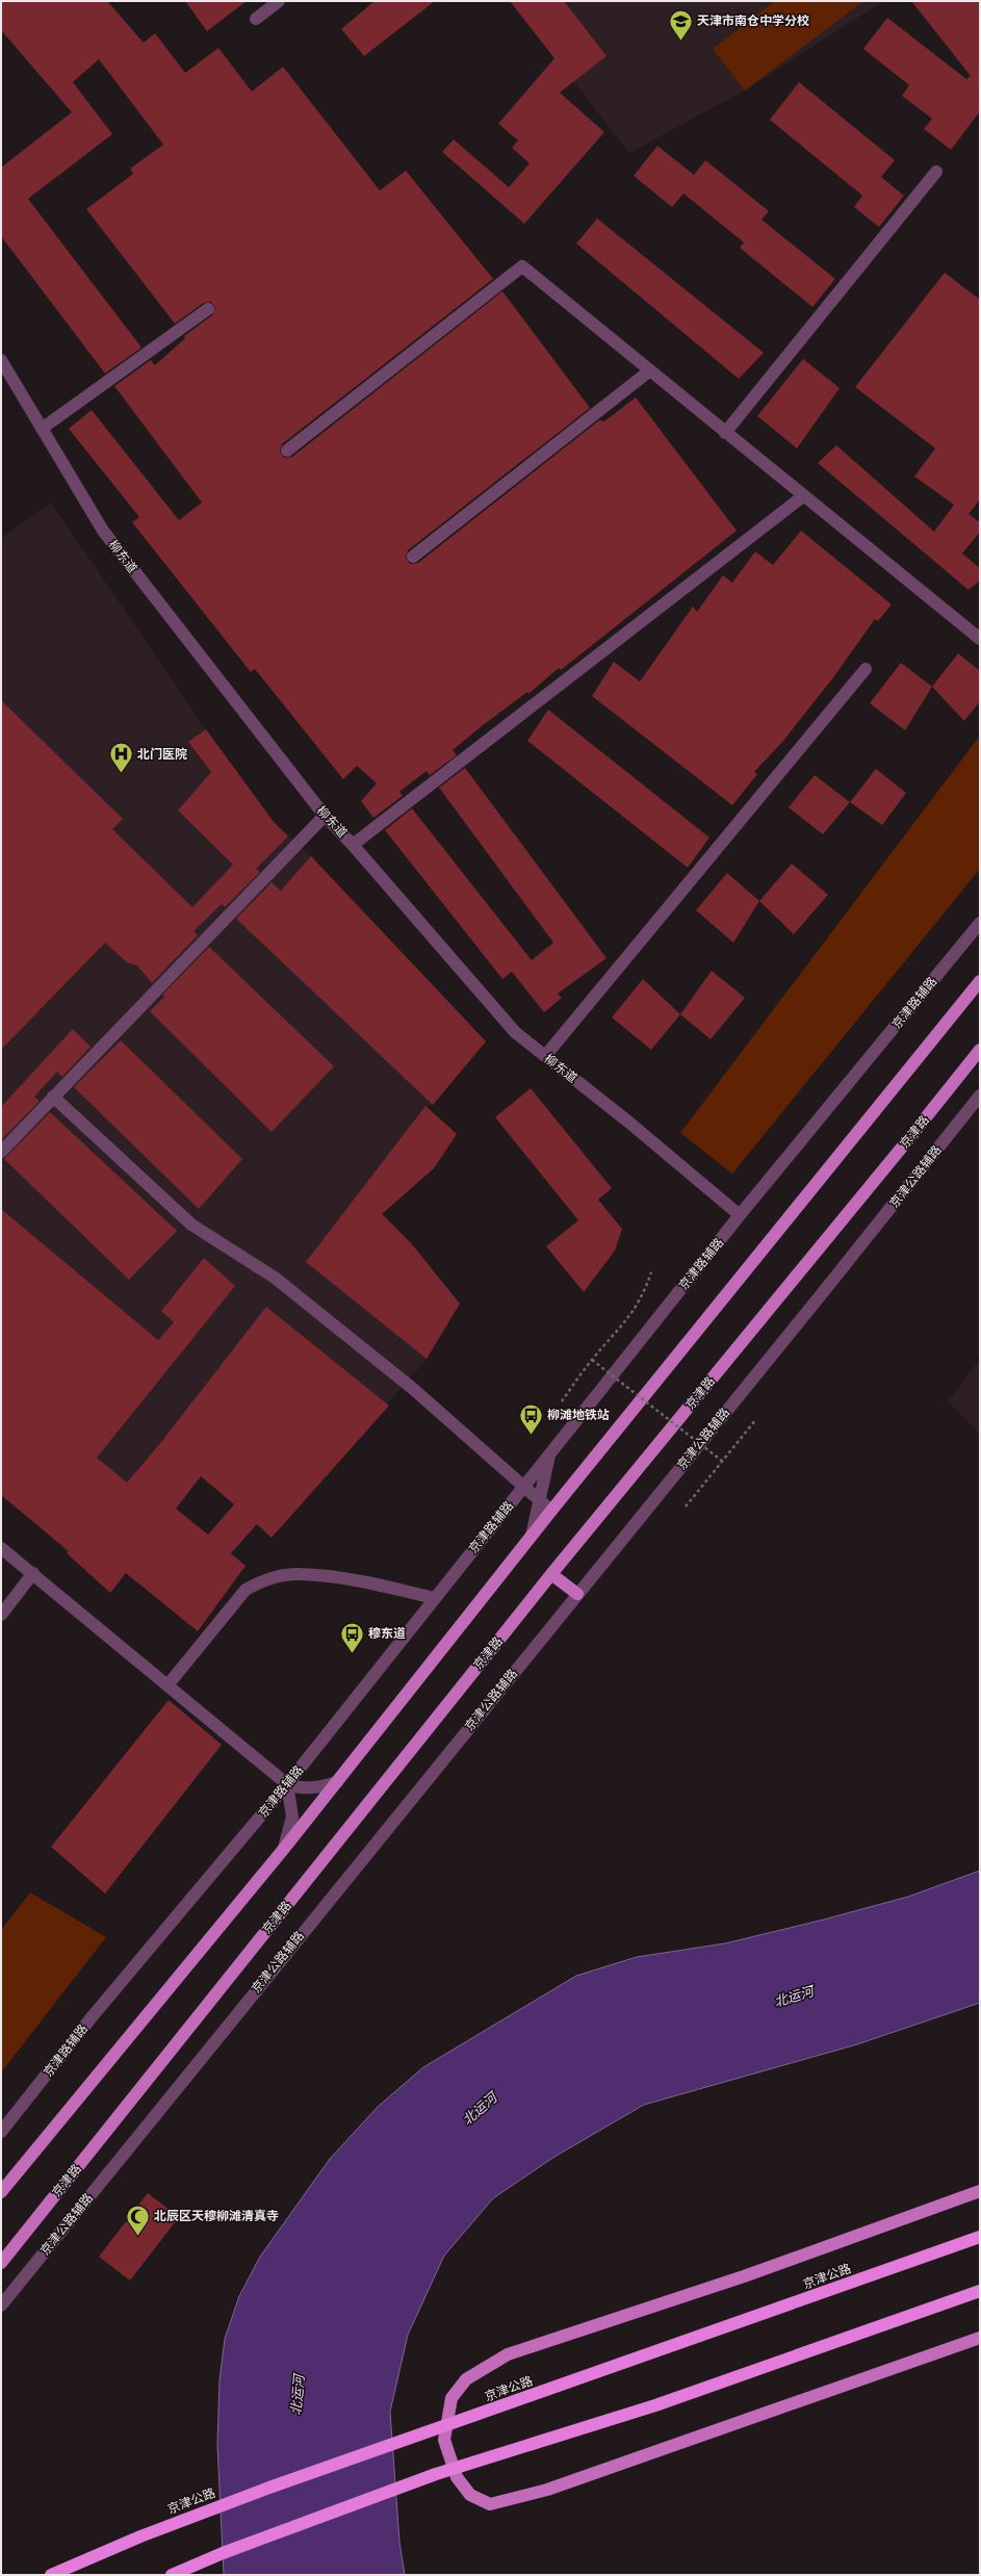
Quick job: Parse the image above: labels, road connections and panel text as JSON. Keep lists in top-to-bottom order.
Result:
{
  "streets": {
    "highway": ["京津公路"],
    "main road": ["京津路"],
    "street": ["柳东道", "京津路辅路", "京津公路辅路"]
  },
  "crossings": [
    ["柳东道", "京津路辅路"]
  ],
  "water": ["北运河"],
  "places": {
    "school or university": ["天津市南仓中学分校"],
    "hospital": ["北门医院"],
    "bus stop": ["柳滩地铁站", "穆东道"],
    "mosque": ["北辰区天穆柳滩清真寺"]
  }
}
